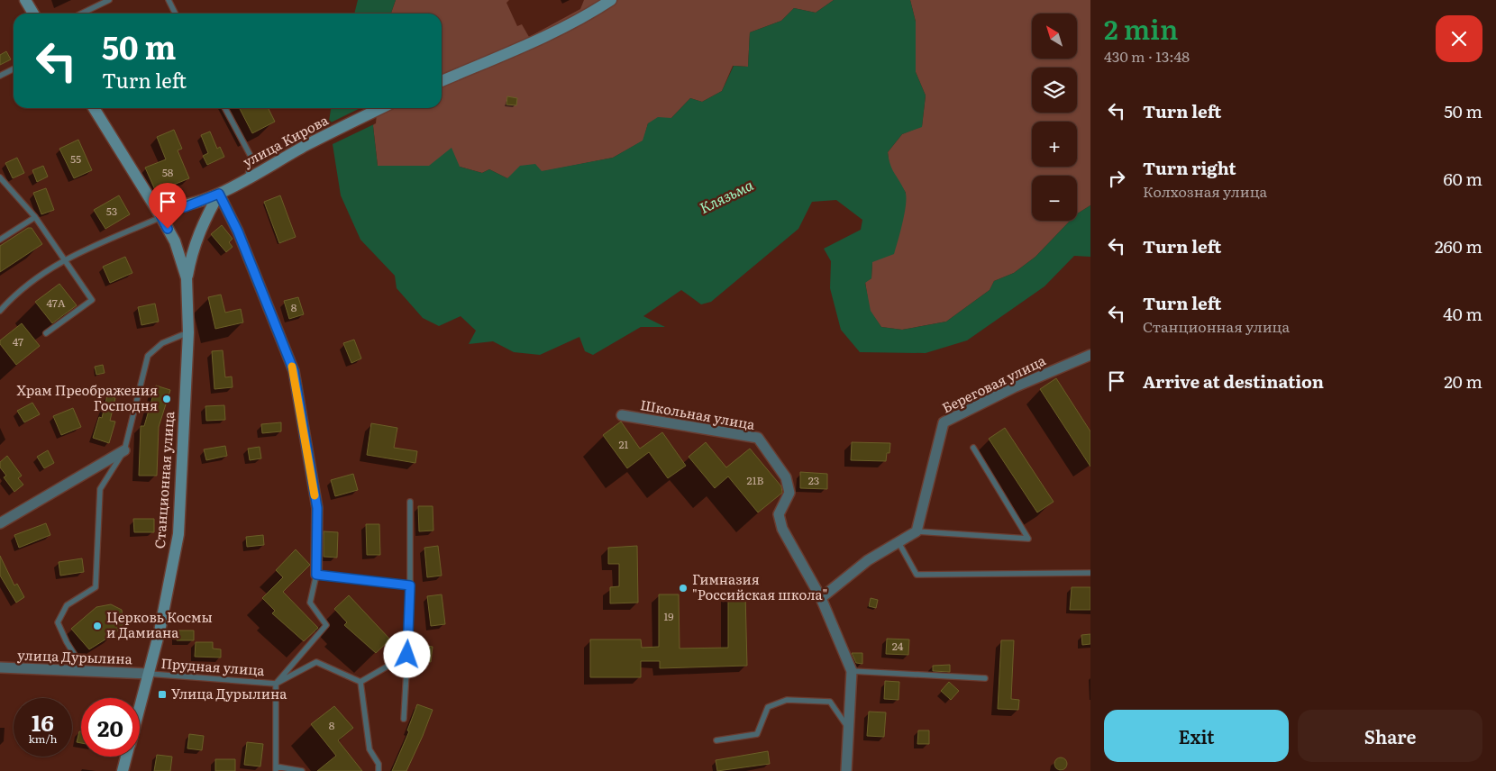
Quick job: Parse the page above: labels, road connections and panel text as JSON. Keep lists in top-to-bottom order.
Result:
{
  "streets": {
    "main road": ["улица Кирова", "Станционная улица"],
    "street": ["Береговая улица", "Школьная улица", "улица Дурылина"],
    "lane": ["Прудная улица"]
  },
  "crossings": [
    ["улица Кирова", "Станционная улица"],
    ["Станционная улица", "улица Дурылина"],
    ["Станционная улица", "Прудная улица"],
    ["улица Дурылина", "Прудная улица"]
  ],
  "water": ["Клязьма"],
  "places": {
    "other": ["Храм Преображения Господня", "Гимназия \"Российская школа\"", "Церковь Космы и Дамиана"],
    "transit": ["Улица Дурылина"]
  },
  "house_numbers": [
    "55",
    "58",
    "53",
    "47А",
    "8",
    "47",
    "21",
    "21В",
    "23",
    "19",
    "24",
    "8"
  ],
  "north": "top left",
  "page": {
    "heading": ["2 min", "430 m · 13:48"],
    "map_buttons": ["+", "−"],
    "turn": ["50 m", "Turn left"],
    "list": [
      {
        "name": "Turn left",
        "value": "50 m"
      },
      {
        "name": "Turn right",
        "note": "Колхозная улица",
        "value": "60 m"
      },
      {
        "name": "Turn left",
        "value": "260 m"
      },
      {
        "name": "Turn left",
        "note": "Станционная улица",
        "value": "40 m"
      },
      {
        "name": "Arrive at destination",
        "value": "20 m"
      }
    ],
    "speed": "16 km/h",
    "limit": "20",
    "buttons": ["Exit", "Share"]
  }
}
